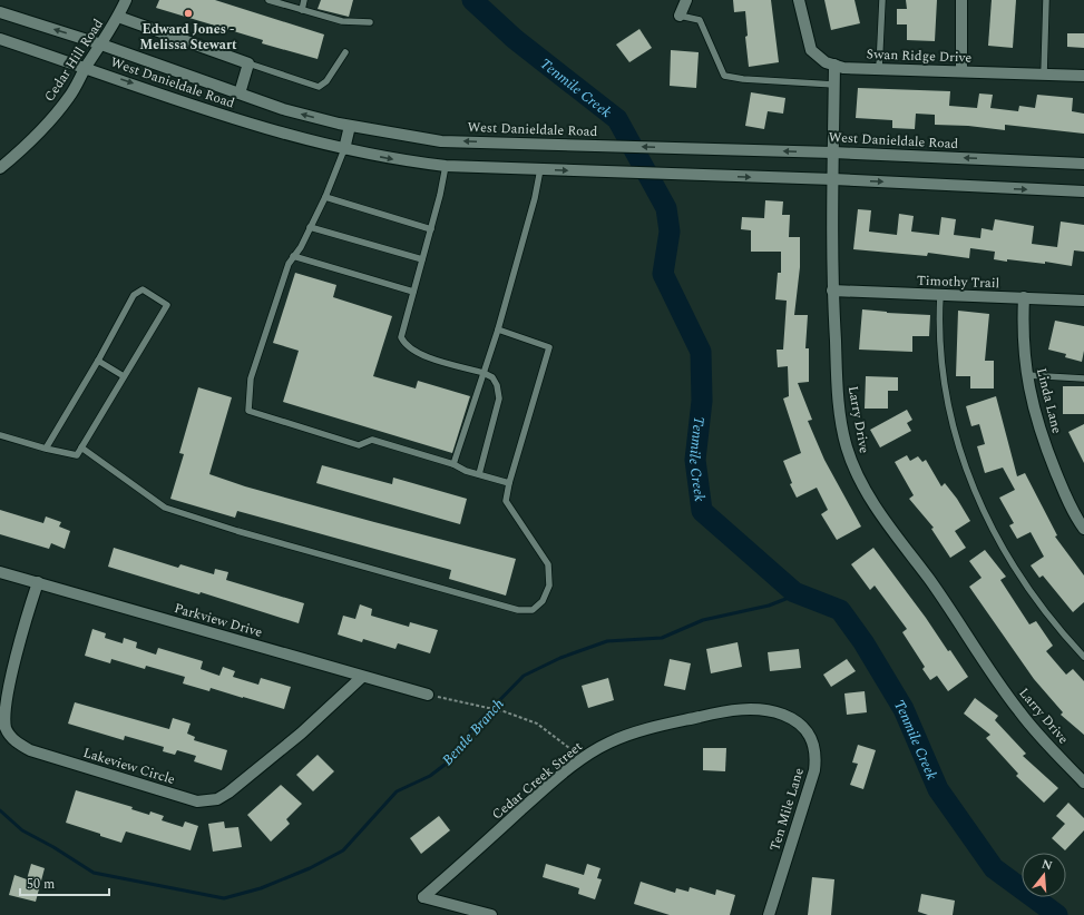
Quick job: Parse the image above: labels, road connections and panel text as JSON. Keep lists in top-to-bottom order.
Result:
{
  "streets": {
    "street": [
      "Swan Ridge Drive",
      "Cedar Hill Road",
      "West Danieldale Road",
      "Timothy Trail",
      "Linda Lane",
      "Larry Drive",
      "Parkview Drive",
      "Lakeview Circle",
      "Cedar Creek Street",
      "Ten Mile Lane"
    ]
  },
  "crossings": [
    ["Swan Ridge Drive", "Larry Drive"],
    ["Cedar Hill Road", "West Danieldale Road"],
    ["West Danieldale Road", "Larry Drive"],
    ["Timothy Trail", "Linda Lane"],
    ["Timothy Trail", "Larry Drive"],
    ["Parkview Drive", "Lakeview Circle"],
    ["Cedar Creek Street", "Ten Mile Lane"]
  ],
  "water": ["Tenmile Creek", "Bentle Branch"],
  "places": ["Edward Jones - Melissa Stewart"],
  "scale_bar": "50 m",
  "north": "top"
}
